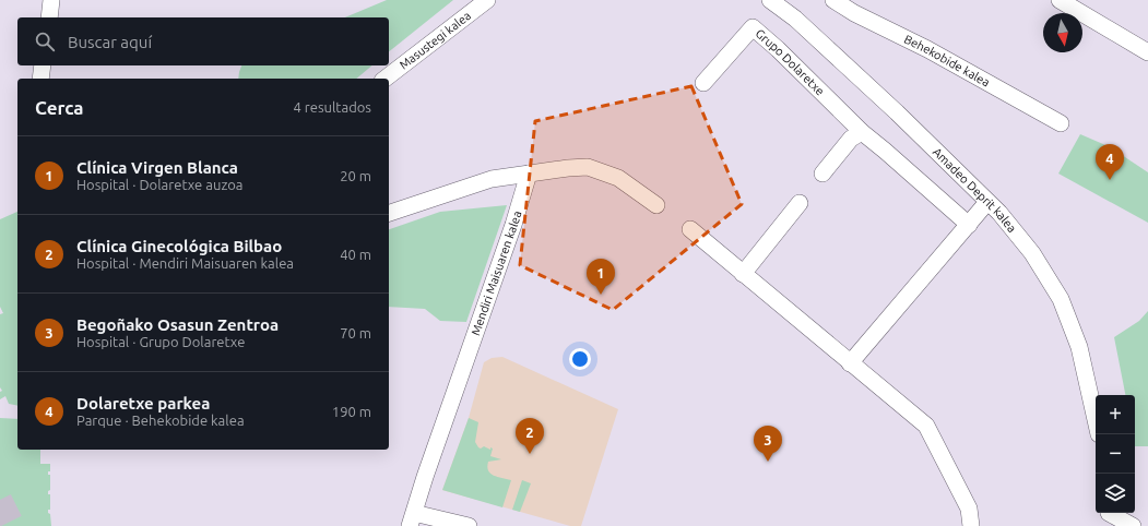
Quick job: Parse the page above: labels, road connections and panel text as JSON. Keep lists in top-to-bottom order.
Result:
{
  "streets": {
    "street": [
      "Masustegi kalea",
      "Behekobide kalea",
      "Grupo Dolaretxe",
      "Amadeo Deprit kalea",
      "Mendiri Maisuaren kalea"
    ]
  },
  "north": "bottom",
  "page": {
    "search": "Buscar aquí",
    "heading": ["Cerca", "4 resultados"],
    "list": [
      {
        "mark": "1",
        "name": "Clínica Virgen Blanca",
        "note": "Hospital · Dolaretxe auzoa",
        "value": "20 m"
      },
      {
        "mark": "2",
        "name": "Clínica Ginecológica Bilbao",
        "note": "Hospital · Mendiri Maisuaren kalea",
        "value": "40 m"
      },
      {
        "mark": "3",
        "name": "Begoñako Osasun Zentroa",
        "note": "Hospital · Grupo Dolaretxe",
        "value": "70 m"
      },
      {
        "mark": "4",
        "name": "Dolaretxe parkea",
        "note": "Parque · Behekobide kalea",
        "value": "190 m"
      }
    ],
    "pins": [
      "4",
      "1",
      "2",
      "3"
    ],
    "map_buttons": ["+", "−"]
  }
}
